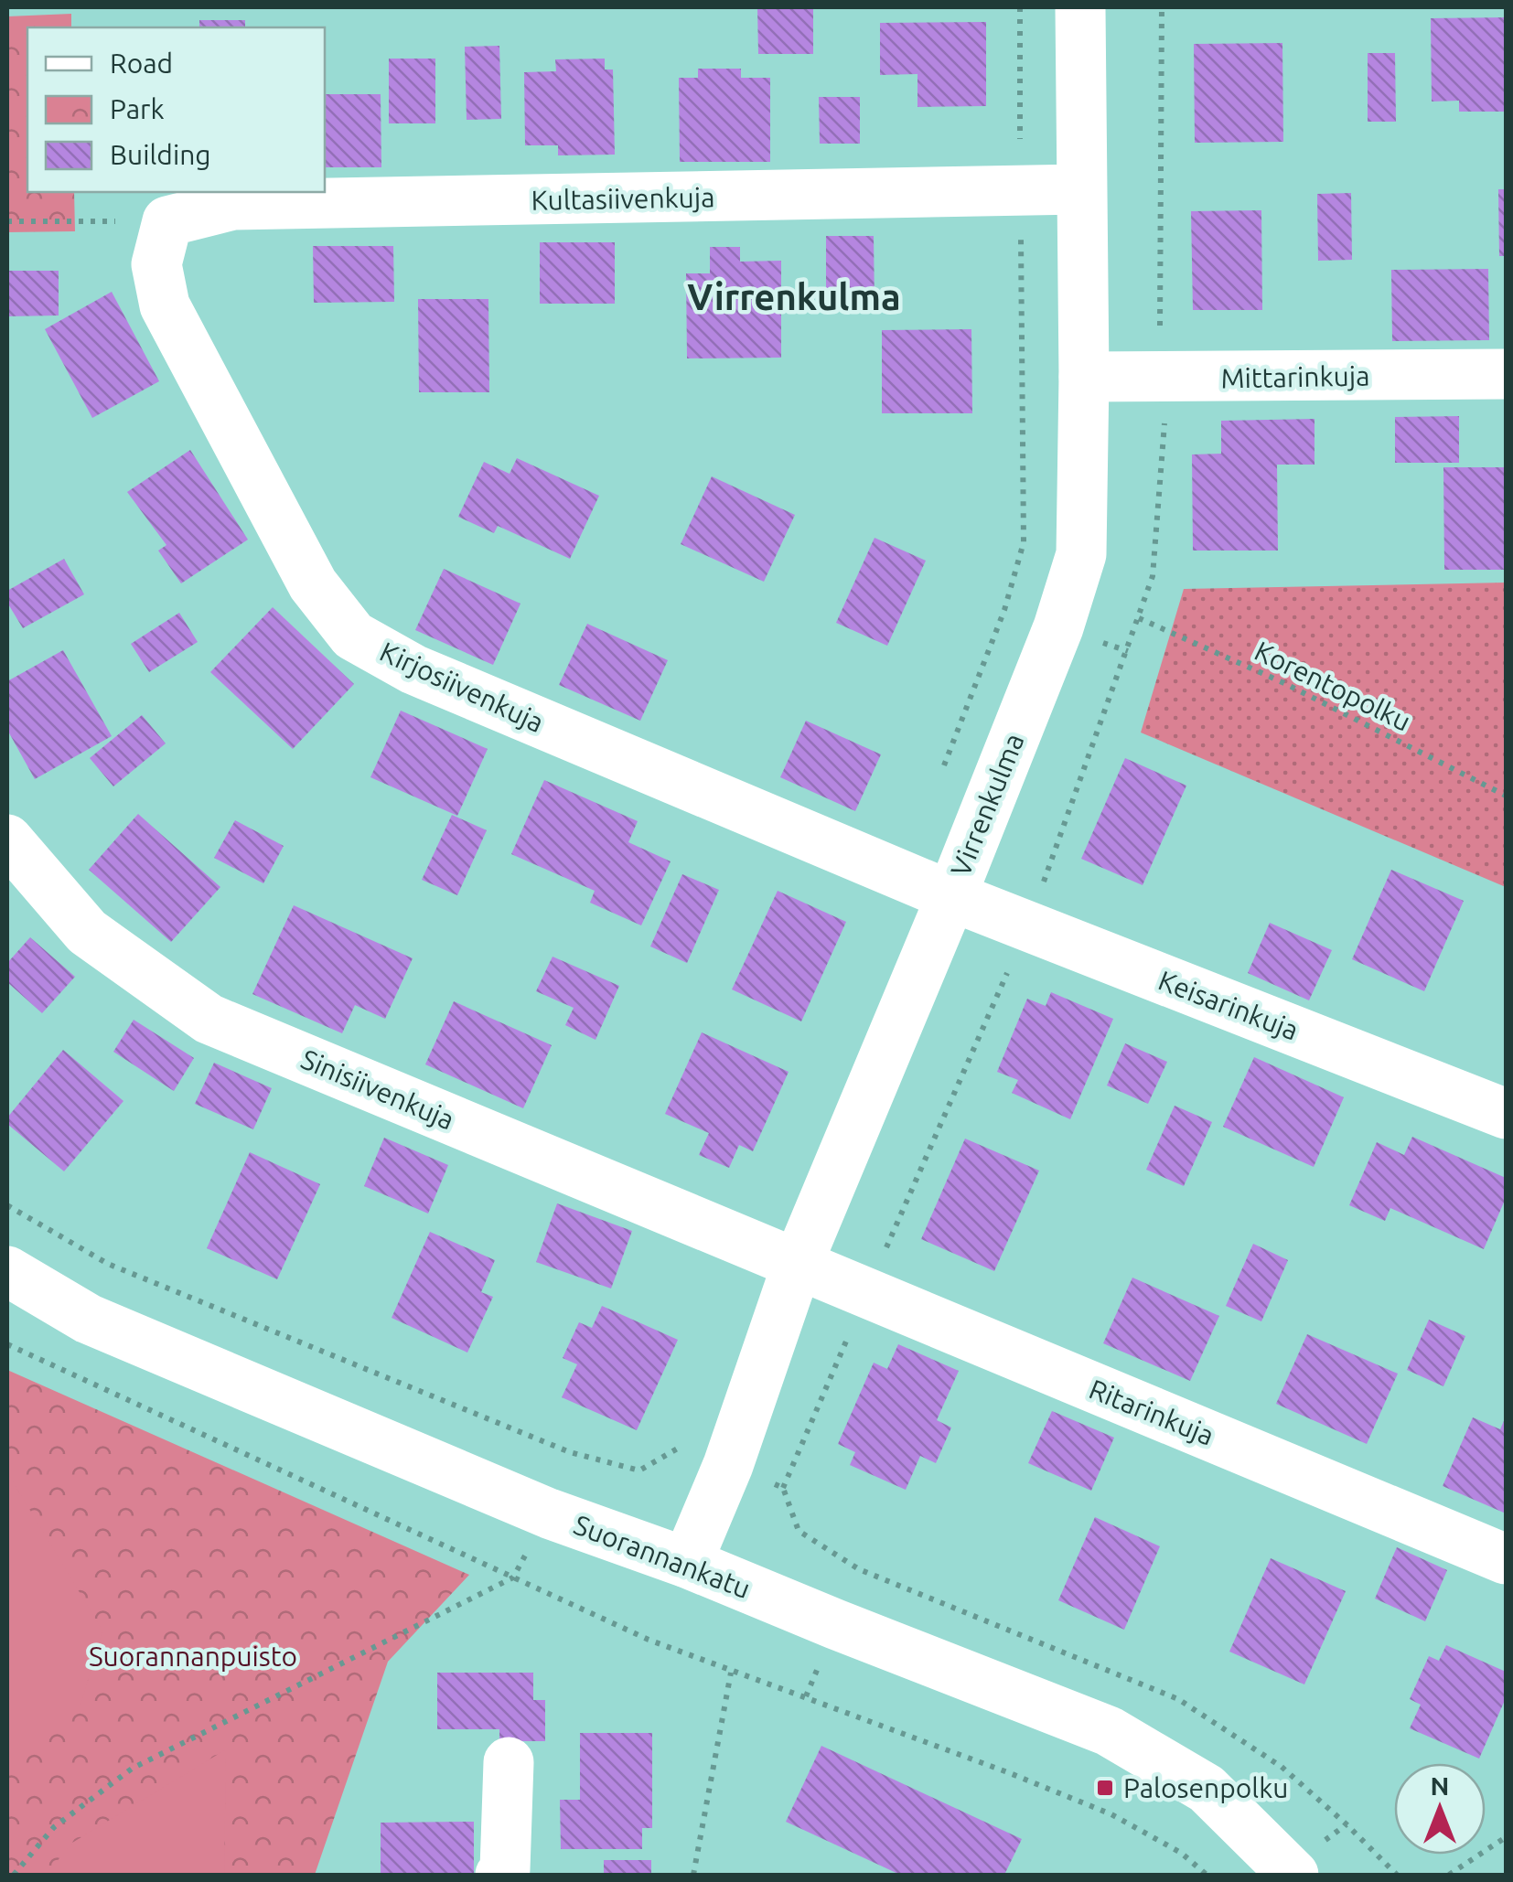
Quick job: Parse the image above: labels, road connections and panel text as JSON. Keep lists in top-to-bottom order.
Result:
{
  "streets": {
    "street": [
      "Kultasiivenkuja",
      "Mittarinkuja",
      "Kirjosiivenkuja",
      "Virrenkulma",
      "Keisarinkuja",
      "Sinisiivenkuja",
      "Ritarinkuja",
      "Suorannankatu"
    ],
    "path": ["Korentopolku"]
  },
  "crossings": [
    ["Kultasiivenkuja", "Kirjosiivenkuja"],
    ["Kultasiivenkuja", "Virrenkulma"],
    ["Mittarinkuja", "Virrenkulma"],
    ["Kirjosiivenkuja", "Virrenkulma"],
    ["Kirjosiivenkuja", "Keisarinkuja"],
    ["Virrenkulma", "Keisarinkuja"],
    ["Virrenkulma", "Sinisiivenkuja"],
    ["Virrenkulma", "Ritarinkuja"],
    ["Virrenkulma", "Suorannankatu"],
    ["Sinisiivenkuja", "Ritarinkuja"]
  ],
  "districts": ["Virrenkulma"],
  "parks": ["Suorannanpuisto"],
  "places": {
    "transit": ["Palosenpolku"]
  },
  "legend": ["Road", "Park", "Building"],
  "north": "top"
}
